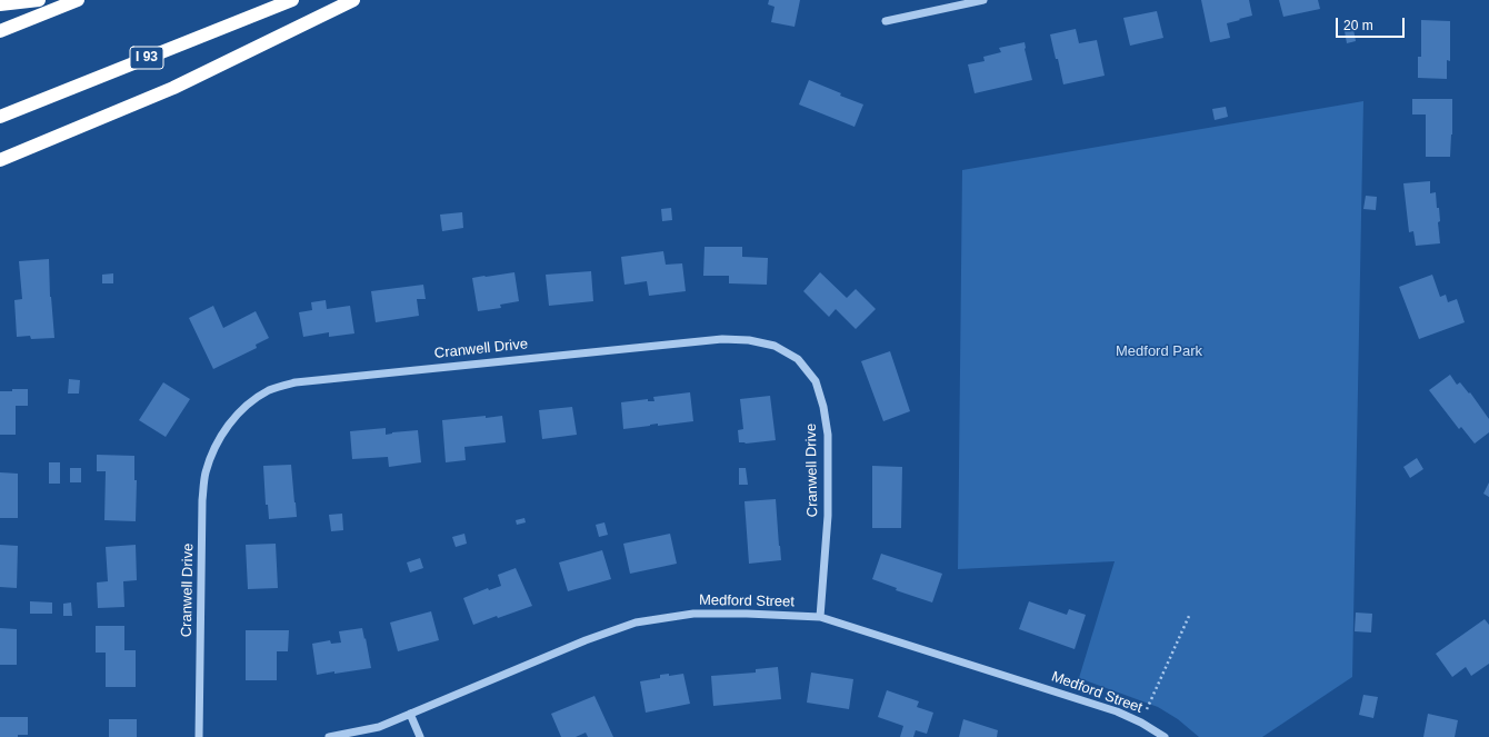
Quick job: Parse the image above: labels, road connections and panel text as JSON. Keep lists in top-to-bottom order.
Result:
{
  "streets": {
    "highway": ["I 93"],
    "street": ["Cranwell Drive", "Medford Street"]
  },
  "crossings": [
    ["Cranwell Drive", "Medford Street"]
  ],
  "parks": ["Medford Park"],
  "scale_bar": "20 m"
}
